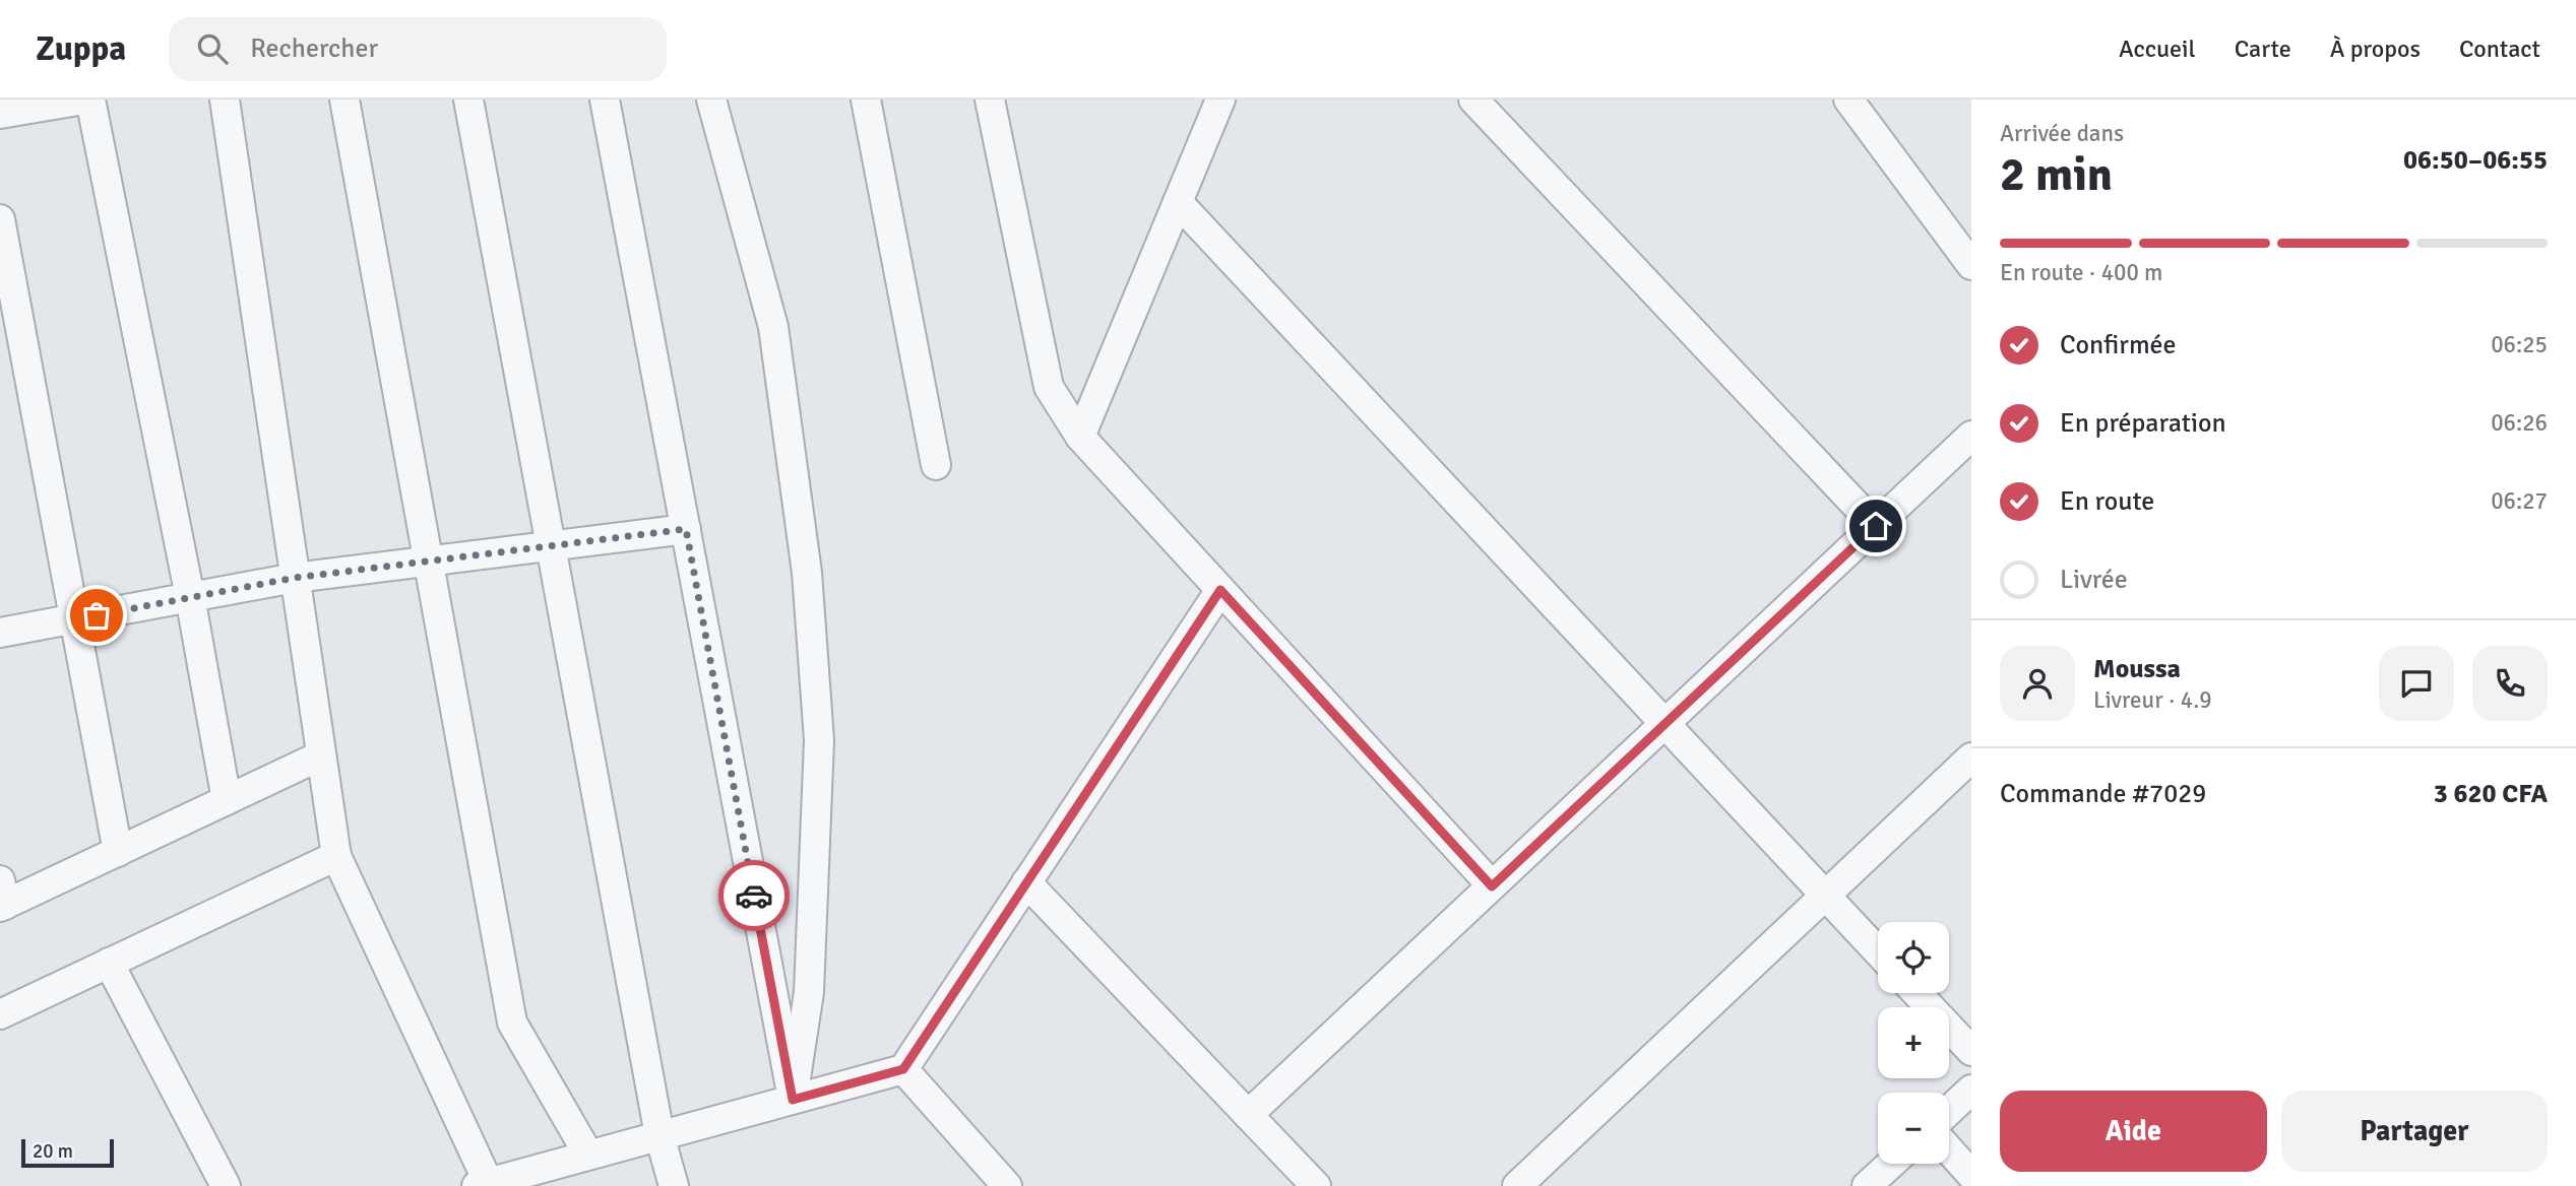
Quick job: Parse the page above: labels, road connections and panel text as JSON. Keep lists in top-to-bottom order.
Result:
{
  "scale_bar": "20 m",
  "page": {
    "header": "Zuppa",
    "search": "Rechercher",
    "nav": [
      "Accueil",
      "Carte",
      "À propos",
      "Contact"
    ],
    "heading": ["2 min", "Arrivée dans", "06:50–06:55"],
    "panel": [
      "Moussa",
      "Livreur · 4.9",
      "Commande #7029",
      "3 620 CFA"
    ],
    "bar": "En route · 400 m",
    "list": [
      ["Confirmée", "06:25"],
      ["En préparation", "06:26"],
      ["En route", "06:27"],
      "Livrée"
    ],
    "map_buttons": ["+", "−"],
    "buttons": ["Aide", "Partager"],
    "scale": "20 m"
  }
}
